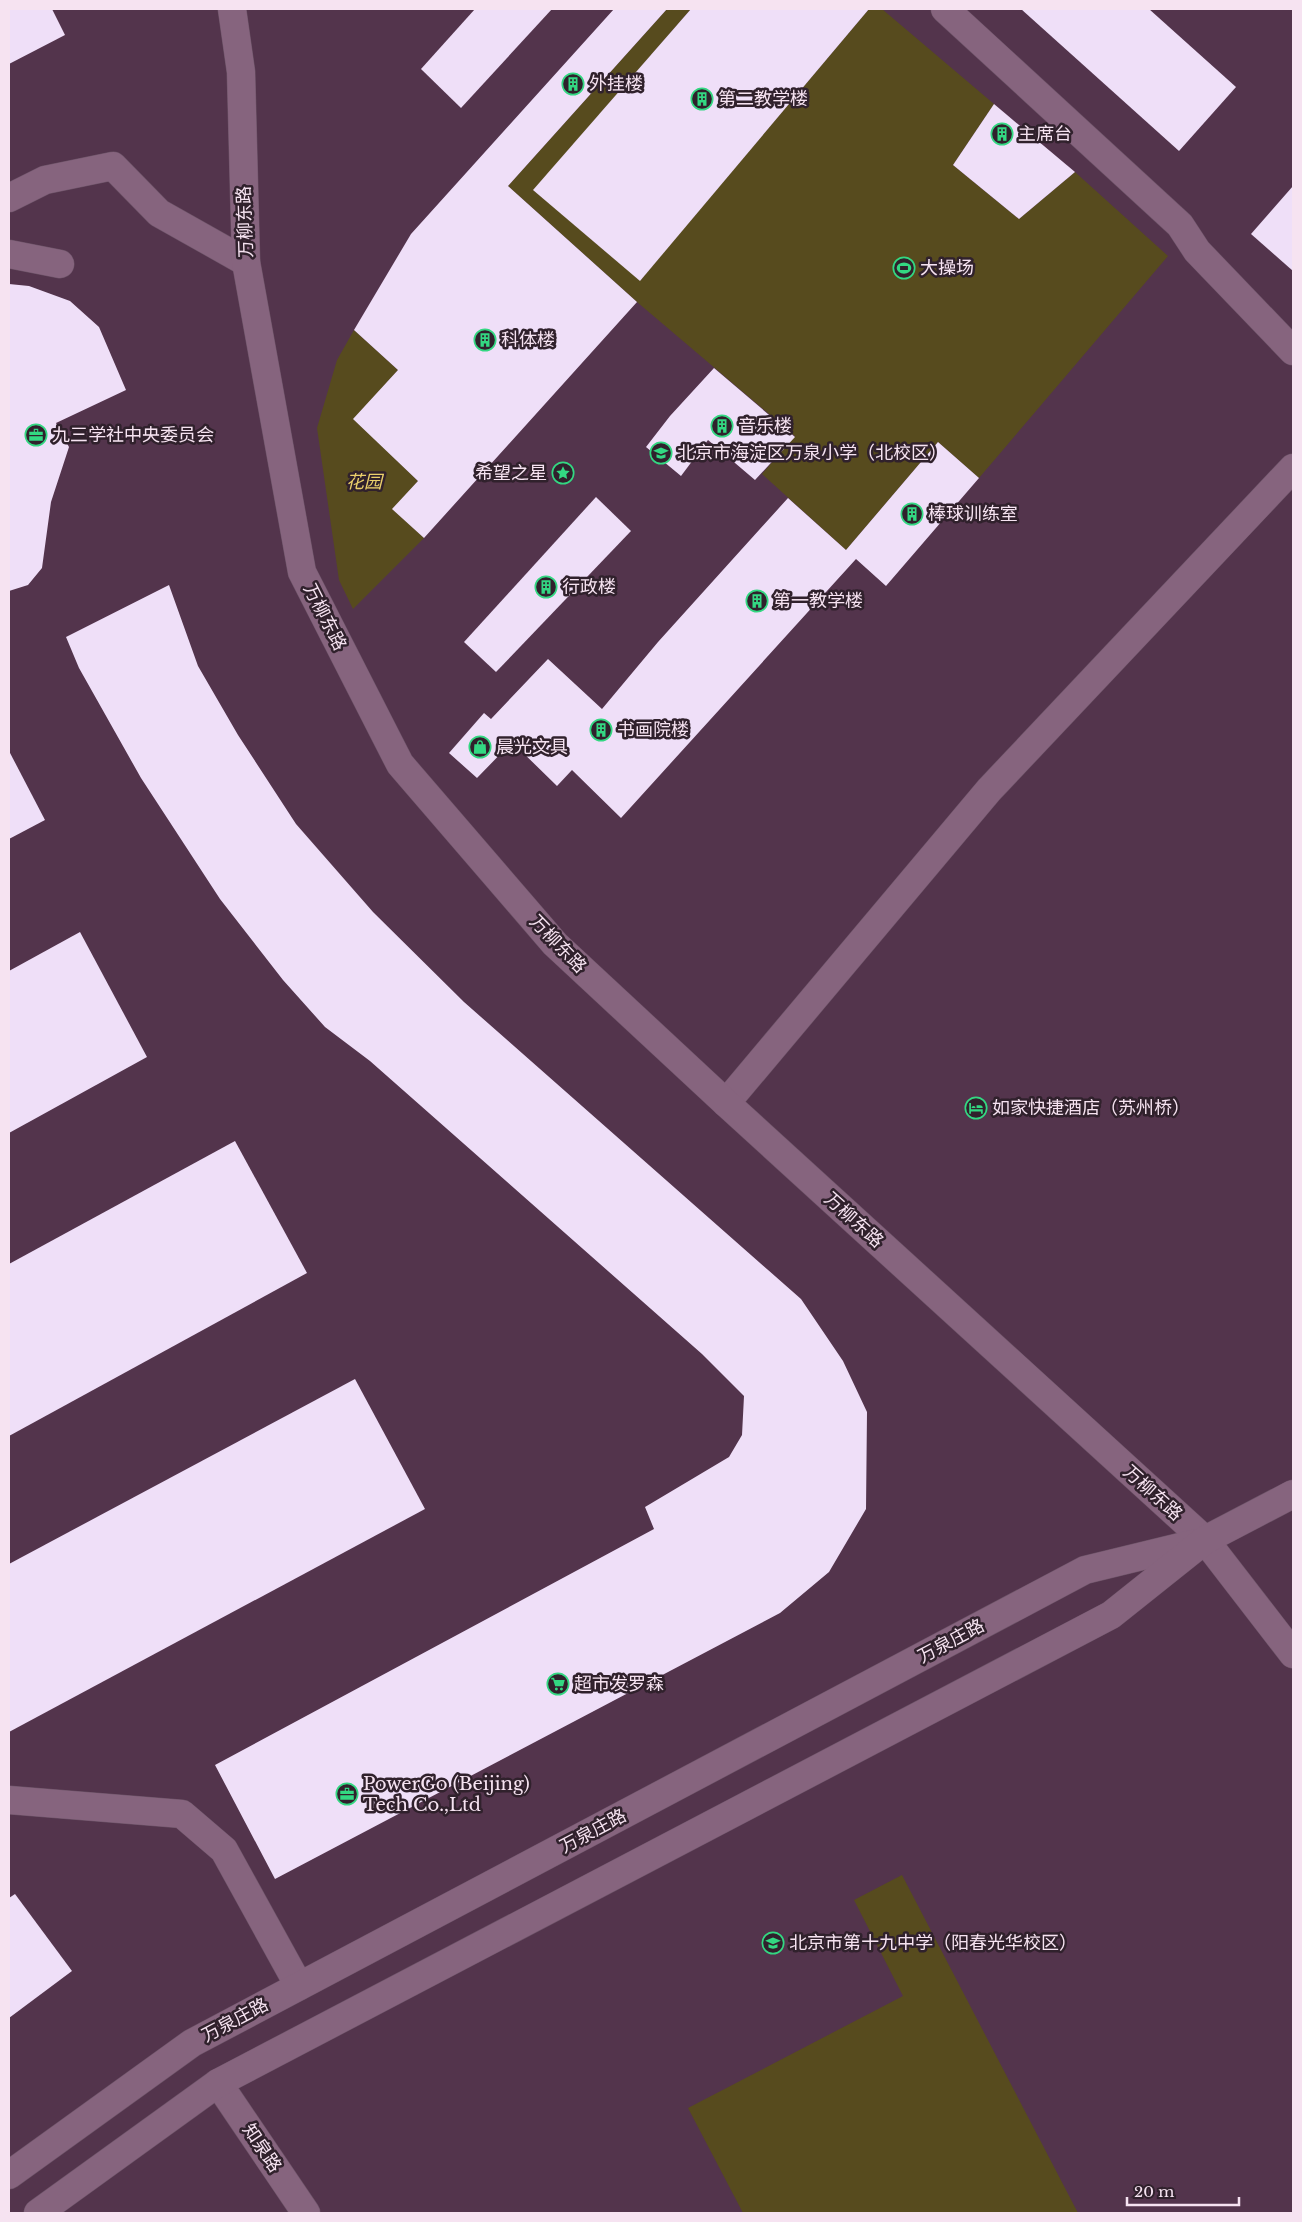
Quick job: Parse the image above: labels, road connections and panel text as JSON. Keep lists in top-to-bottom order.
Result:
{
  "streets": {
    "street": ["万柳东路", "万泉庄路", "知泉路"]
  },
  "crossings": [
    ["万柳东路", "万泉庄路"],
    ["万泉庄路", "知泉路"]
  ],
  "parks": ["花园"],
  "places": {
    "building": [
      "外挂楼",
      "第二教学楼",
      "主席台",
      "科体楼",
      "音乐楼",
      "棒球训练室",
      "行政楼",
      "第一教学楼",
      "书画院楼"
    ],
    "sports": ["大操场"],
    "office": ["九三学社中央委员会", "PowerGo (Beijing) Tech Co.,Ltd"],
    "school or university": ["北京市海淀区万泉小学（北校区）", "北京市第十九中学（阳春光华校区）"],
    "place": ["希望之星"],
    "shop": ["晨光文具"],
    "hotel": ["如家快捷酒店（苏州桥）"],
    "supermarket": ["超市发罗森"]
  },
  "scale_bar": "20 m"
}
